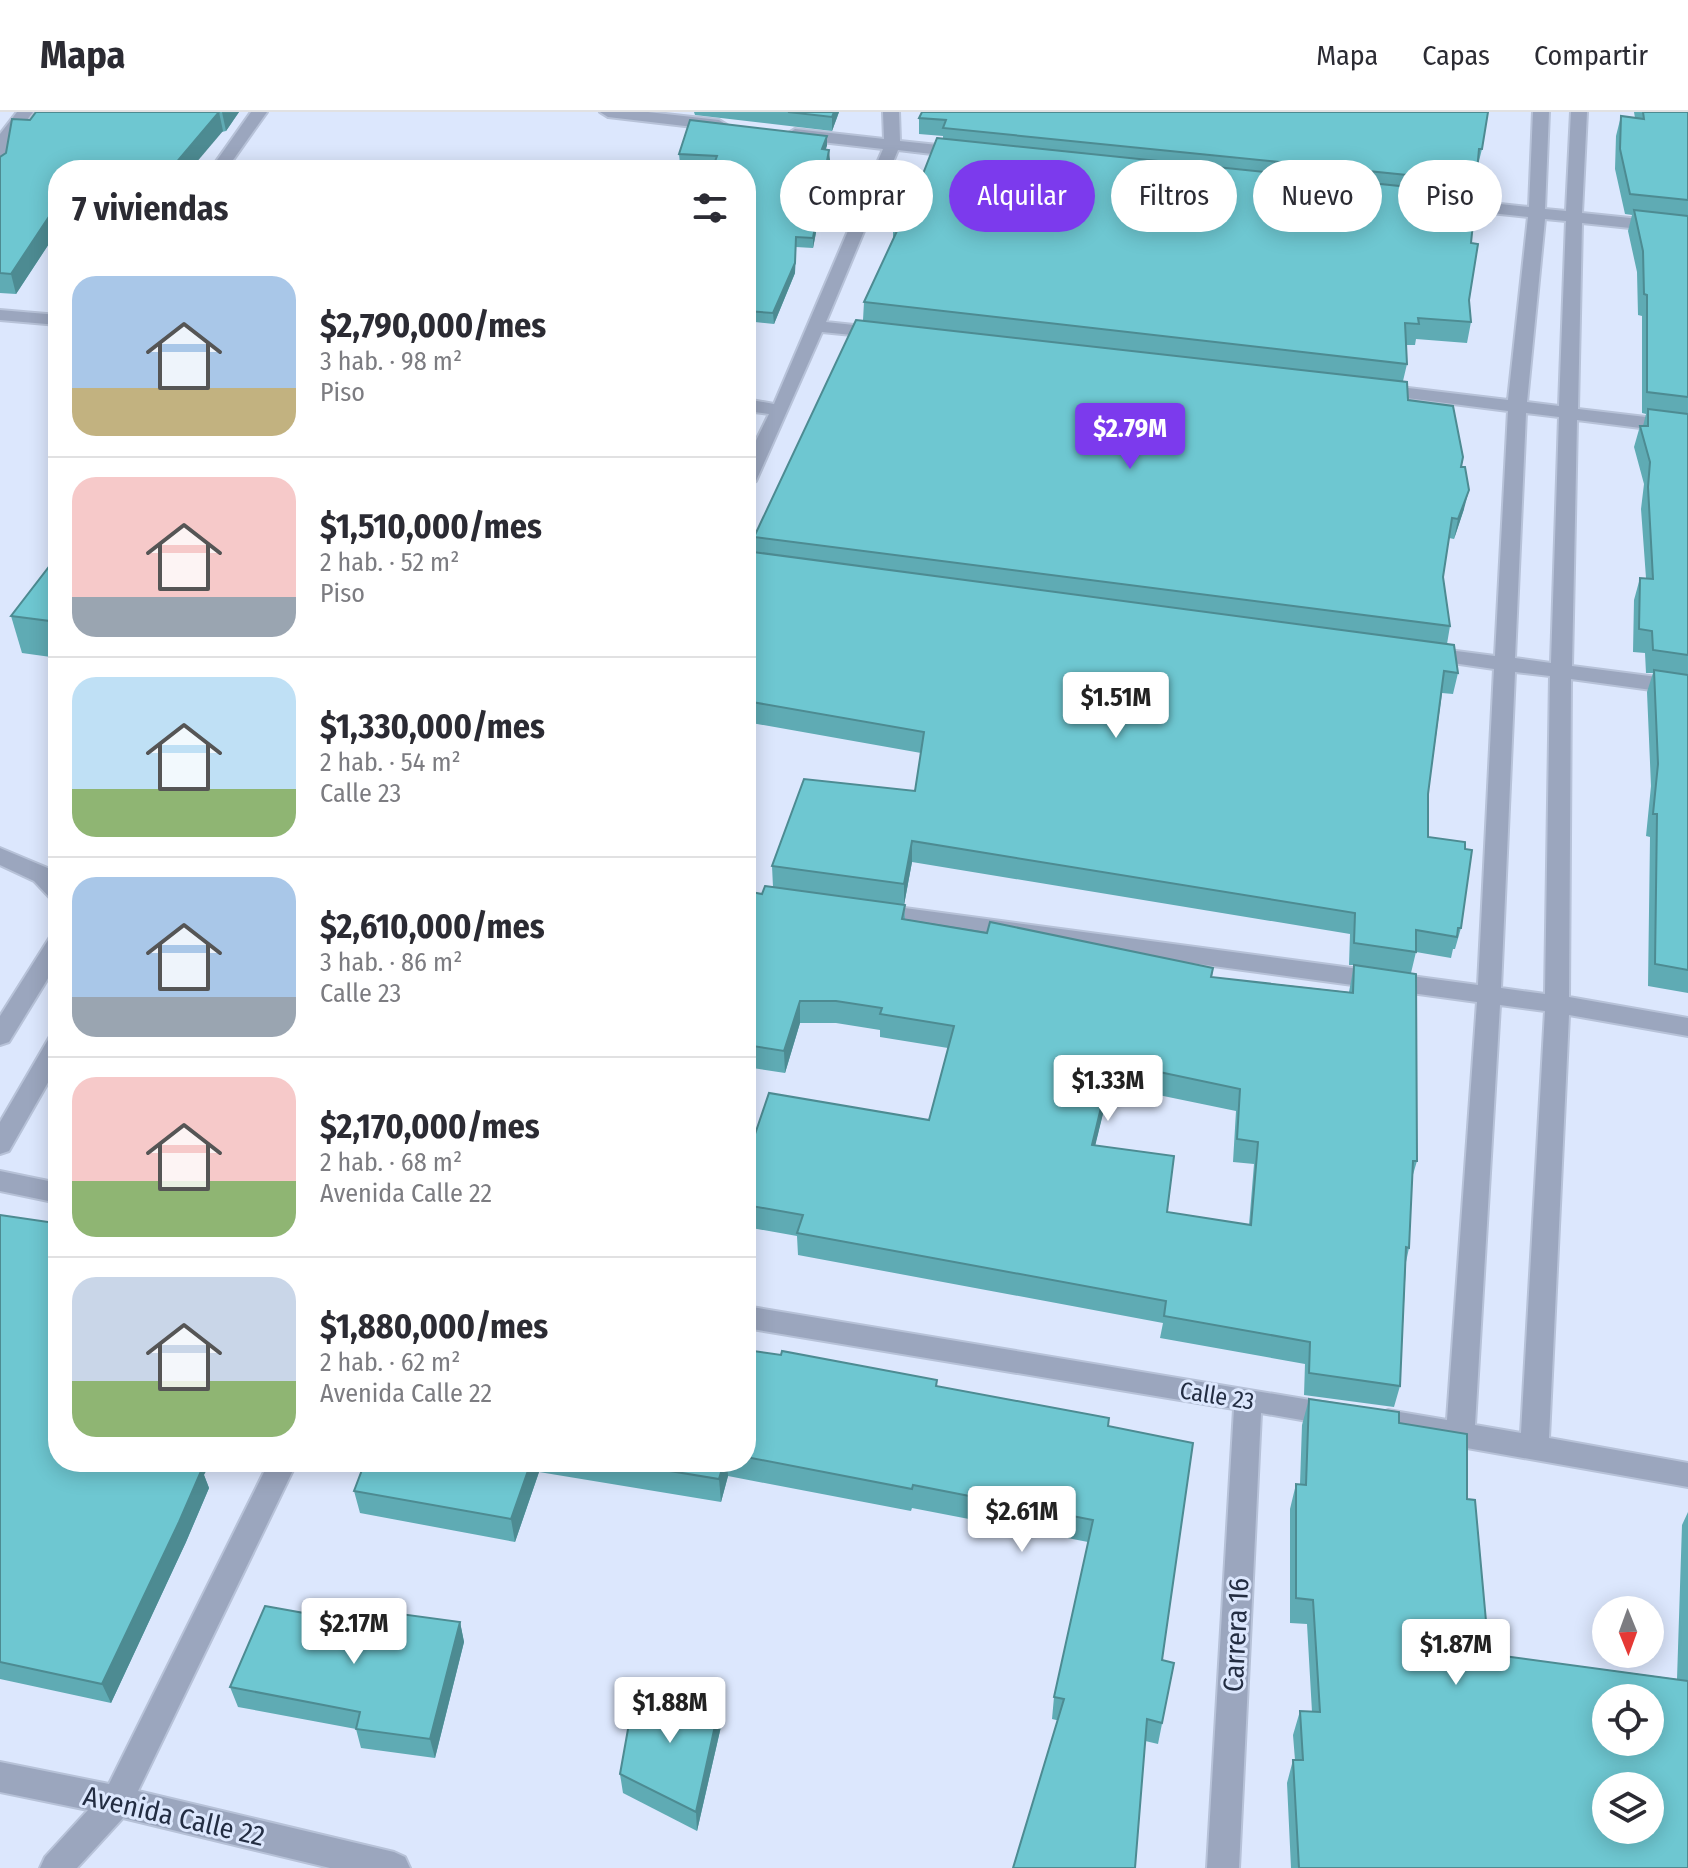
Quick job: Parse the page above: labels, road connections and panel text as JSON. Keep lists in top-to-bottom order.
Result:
{
  "streets": {
    "street": ["Calle 23", "Carrera 16", "Avenida Calle 22"]
  },
  "crossings": [
    ["Calle 23", "Carrera 16"]
  ],
  "north": "bottom",
  "page": {
    "header": "Mapa",
    "nav": ["Mapa", "Capas", "Compartir"],
    "chip": [
      "Comprar",
      "Alquilar",
      "Filtros",
      "Nuevo",
      "Piso"
    ],
    "heading": "7 viviendas",
    "list": [
      {
        "name": "$2,790,000/mes",
        "note": "3 hab. · 98 m² · Piso"
      },
      {
        "name": "$1,510,000/mes",
        "note": "2 hab. · 52 m² · Piso"
      },
      {
        "name": "$1,330,000/mes",
        "note": "2 hab. · 54 m² · Calle 23"
      },
      {
        "name": "$2,610,000/mes",
        "note": "3 hab. · 86 m² · Calle 23"
      },
      {
        "name": "$2,170,000/mes",
        "note": "2 hab. · 68 m² · Avenida Calle 22"
      },
      {
        "name": "$1,880,000/mes",
        "note": "2 hab. · 62 m² · Avenida Calle 22"
      }
    ],
    "price": [
      "$2.79M",
      "$1.51M",
      "$1.33M",
      "$2.61M",
      "$2.17M",
      "$1.87M",
      "$1.88M"
    ]
  }
}
